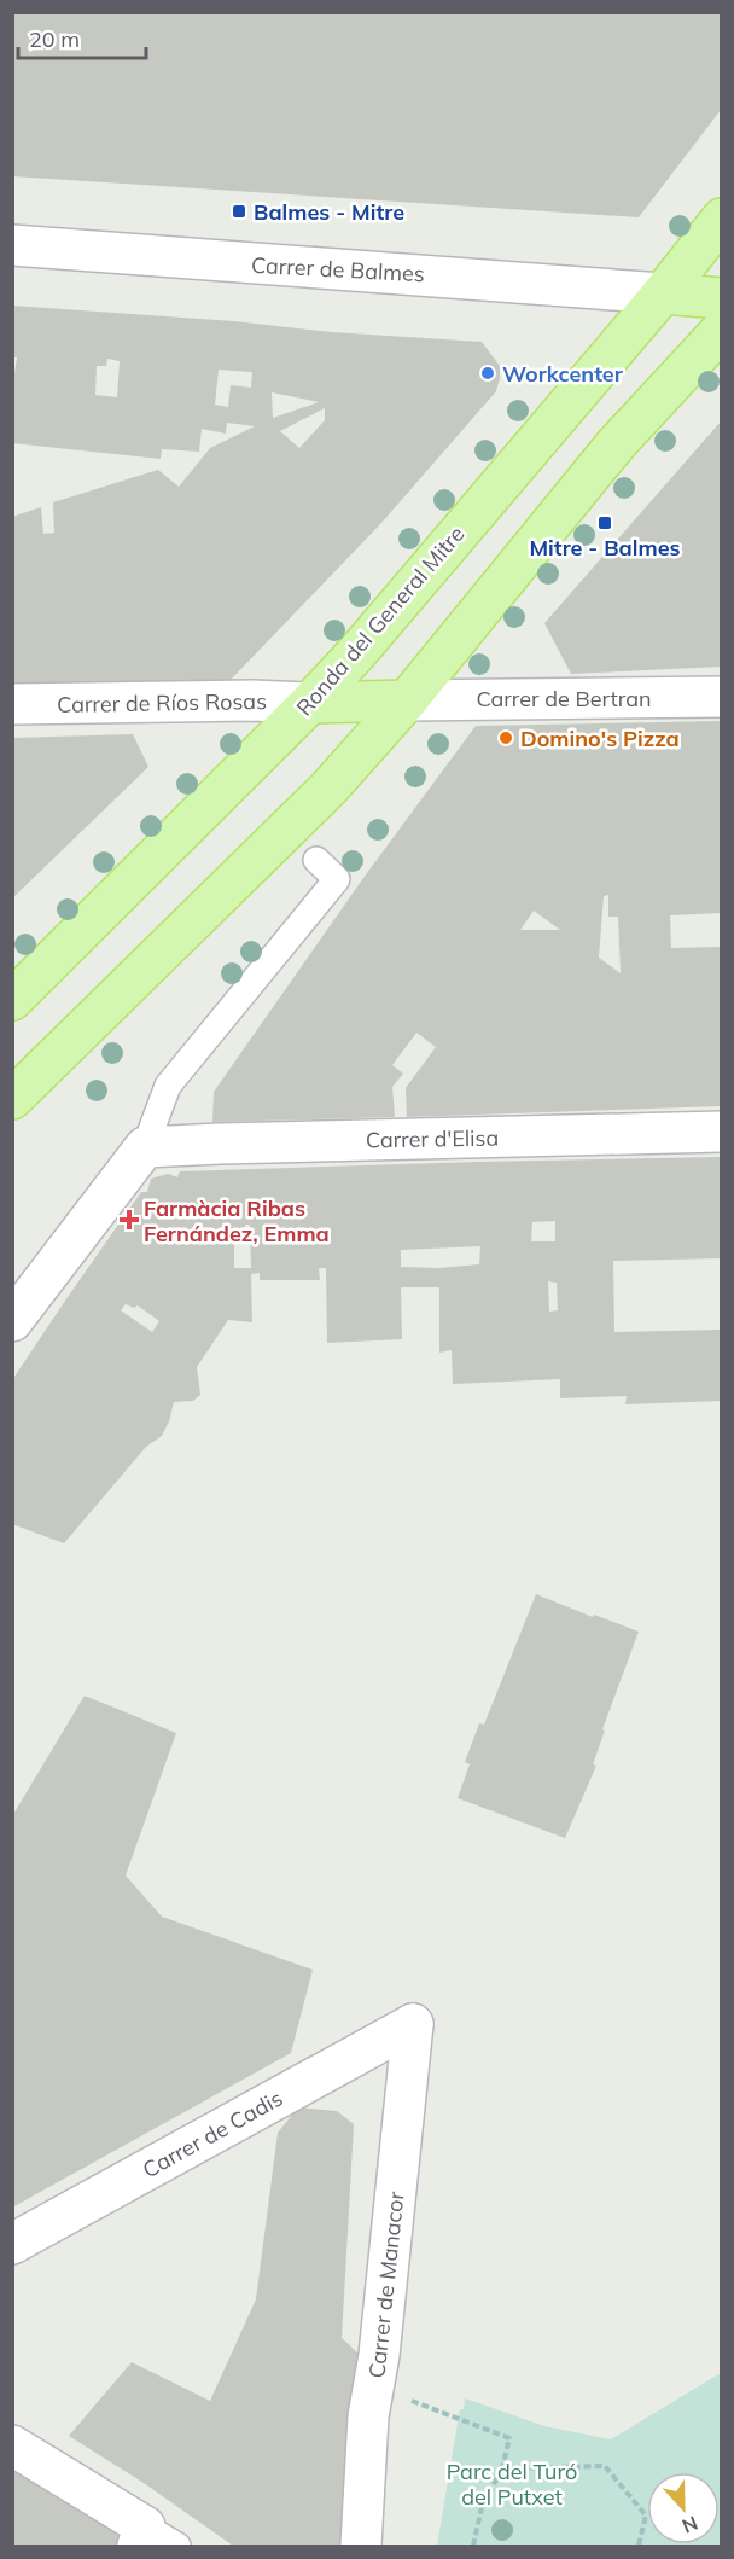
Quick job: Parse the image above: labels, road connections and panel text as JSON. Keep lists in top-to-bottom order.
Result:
{
  "streets": {
    "main road": ["Ronda del General Mitre"],
    "street": [
      "Carrer de Balmes",
      "Carrer de Bertran",
      "Carrer de Ríos Rosas",
      "Carrer d'Elisa",
      "Carrer de Cadis",
      "Carrer de Manacor"
    ]
  },
  "crossings": [
    ["Carrer de Balmes", "Ronda del General Mitre"],
    ["Ronda del General Mitre", "Carrer de Ríos Rosas"],
    ["Carrer de Cadis", "Carrer de Manacor"]
  ],
  "parks": ["Parc del Turó del Putxet"],
  "places": {
    "transit": ["Balmes - Mitre", "Mitre - Balmes"],
    "other": ["Workcenter", "Domino's Pizza"],
    "health": ["Farmàcia Ribas Fernández, Emma"]
  },
  "scale_bar": "20 m",
  "north": "bottom"
}
